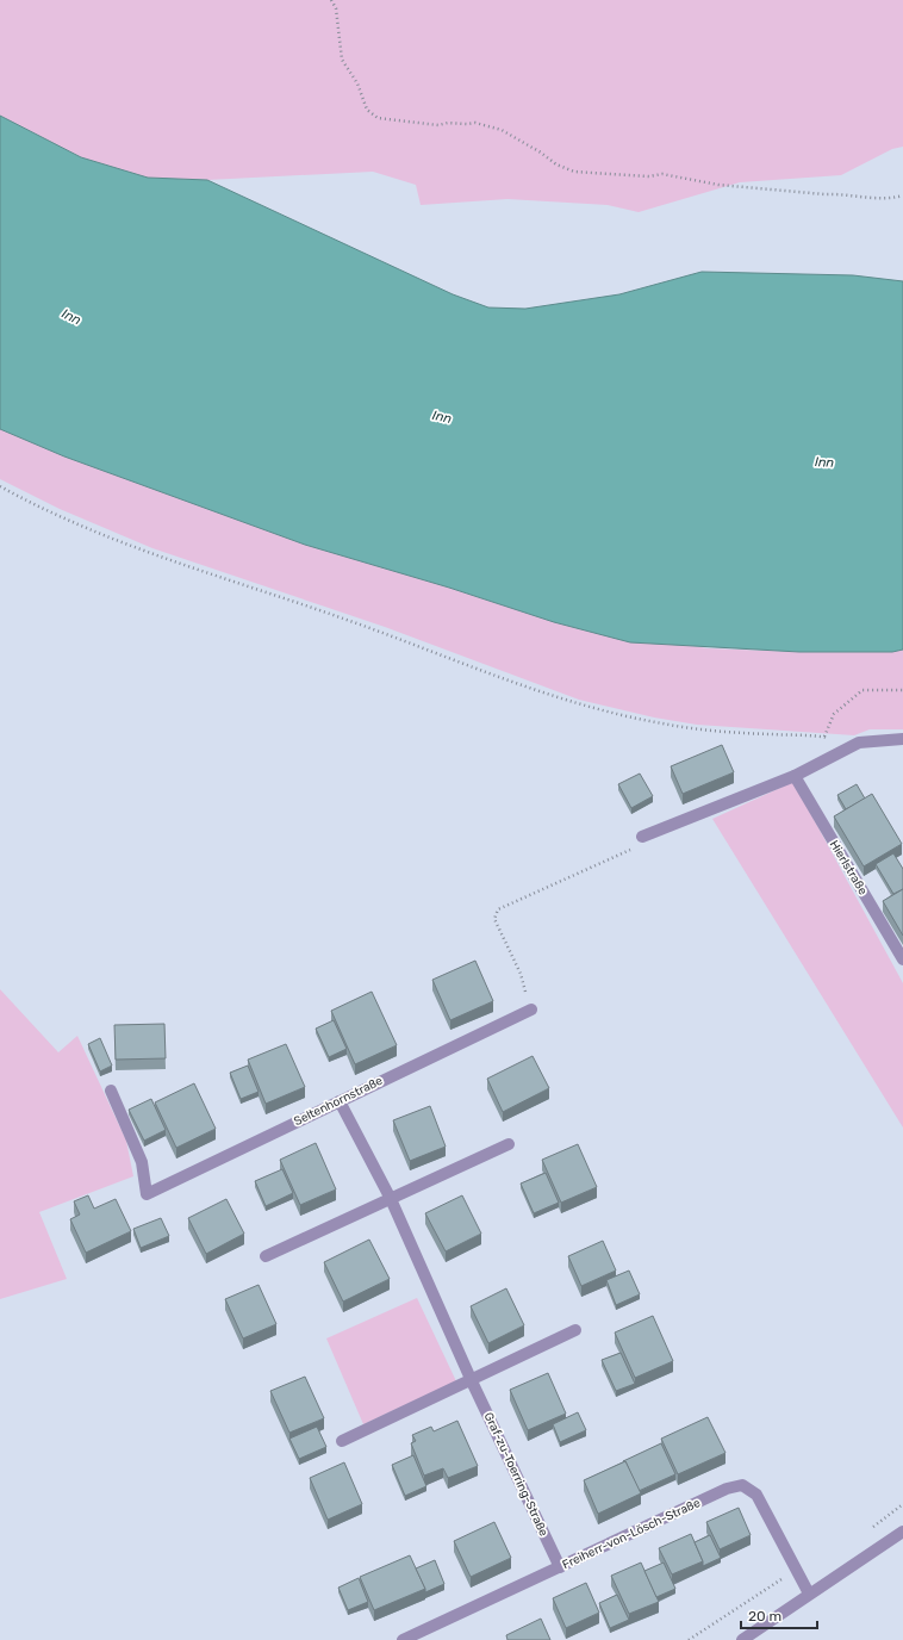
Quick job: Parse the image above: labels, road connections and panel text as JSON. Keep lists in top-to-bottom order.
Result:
{
  "streets": {
    "street": [
      "Hierlstraße",
      "Seltenhornstraße",
      "Graf-zu-Toerring-Straße",
      "Freiherr-von-Lösch-Straße"
    ]
  },
  "crossings": [
    ["Seltenhornstraße", "Graf-zu-Toerring-Straße"],
    ["Graf-zu-Toerring-Straße", "Freiherr-von-Lösch-Straße"]
  ],
  "water": ["Inn"],
  "scale_bar": "20 m"
}
